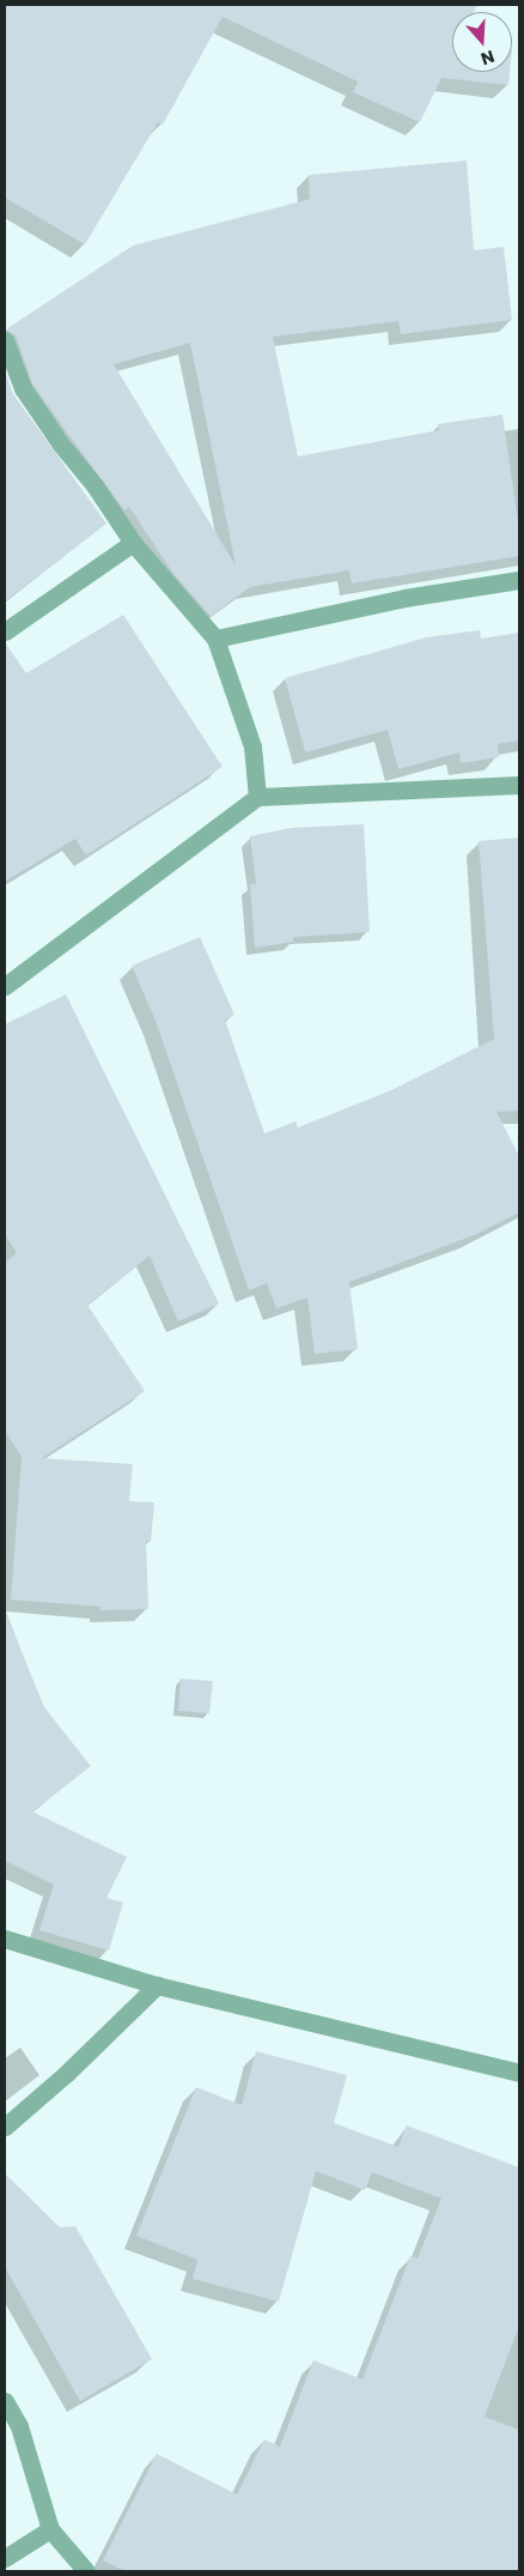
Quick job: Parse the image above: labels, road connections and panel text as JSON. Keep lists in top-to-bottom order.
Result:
{
  "north": "bottom"
}
